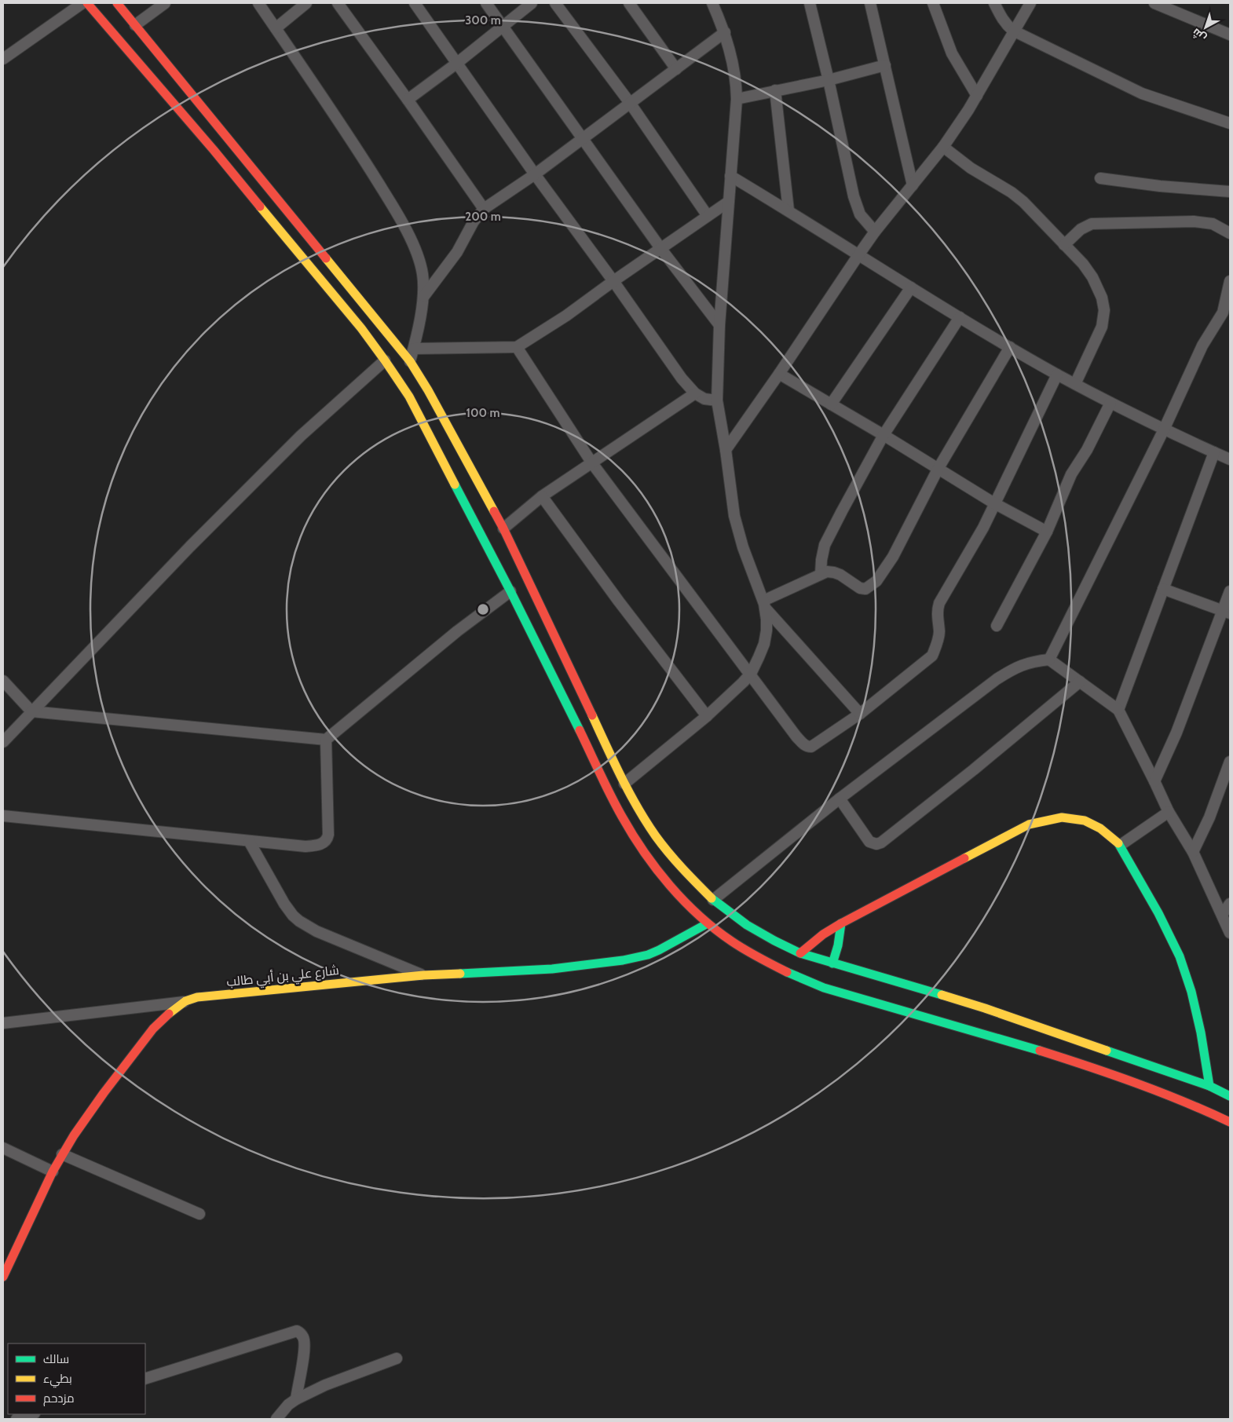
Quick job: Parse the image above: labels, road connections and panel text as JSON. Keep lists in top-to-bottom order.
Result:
{
  "streets": {
    "main road": ["شارع علي بن أبي طالب"]
  },
  "legend": ["سالك", "بطيء", "مزدحم"],
  "north": "bottom left",
  "rings": ["300 m", "200 m", "100 m"]
}
